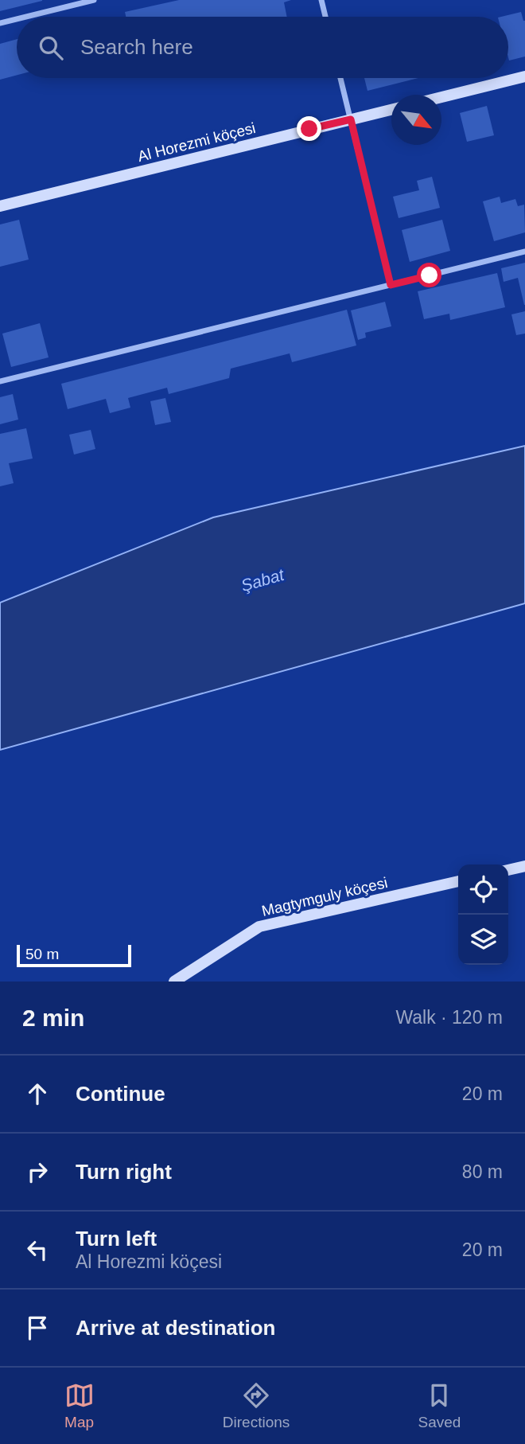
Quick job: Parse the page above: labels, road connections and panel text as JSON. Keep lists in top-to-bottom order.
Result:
{
  "streets": {
    "street": ["Al Horezmi köçesi", "Magtymguly köçesi"]
  },
  "water": ["Şabat"],
  "scale_bar": "50 m",
  "north": "bottom right",
  "page": {
    "search": "Search here",
    "scale": "50 m",
    "heading": ["2 min", "Walk · 120 m"],
    "list": [
      ["Continue", "20 m"],
      ["Turn right", "80 m"],
      ["Turn left", "Al Horezmi köçesi", "20 m"],
      "Arrive at destination"
    ],
    "nav": ["Map", "Directions", "Saved"]
  }
}
